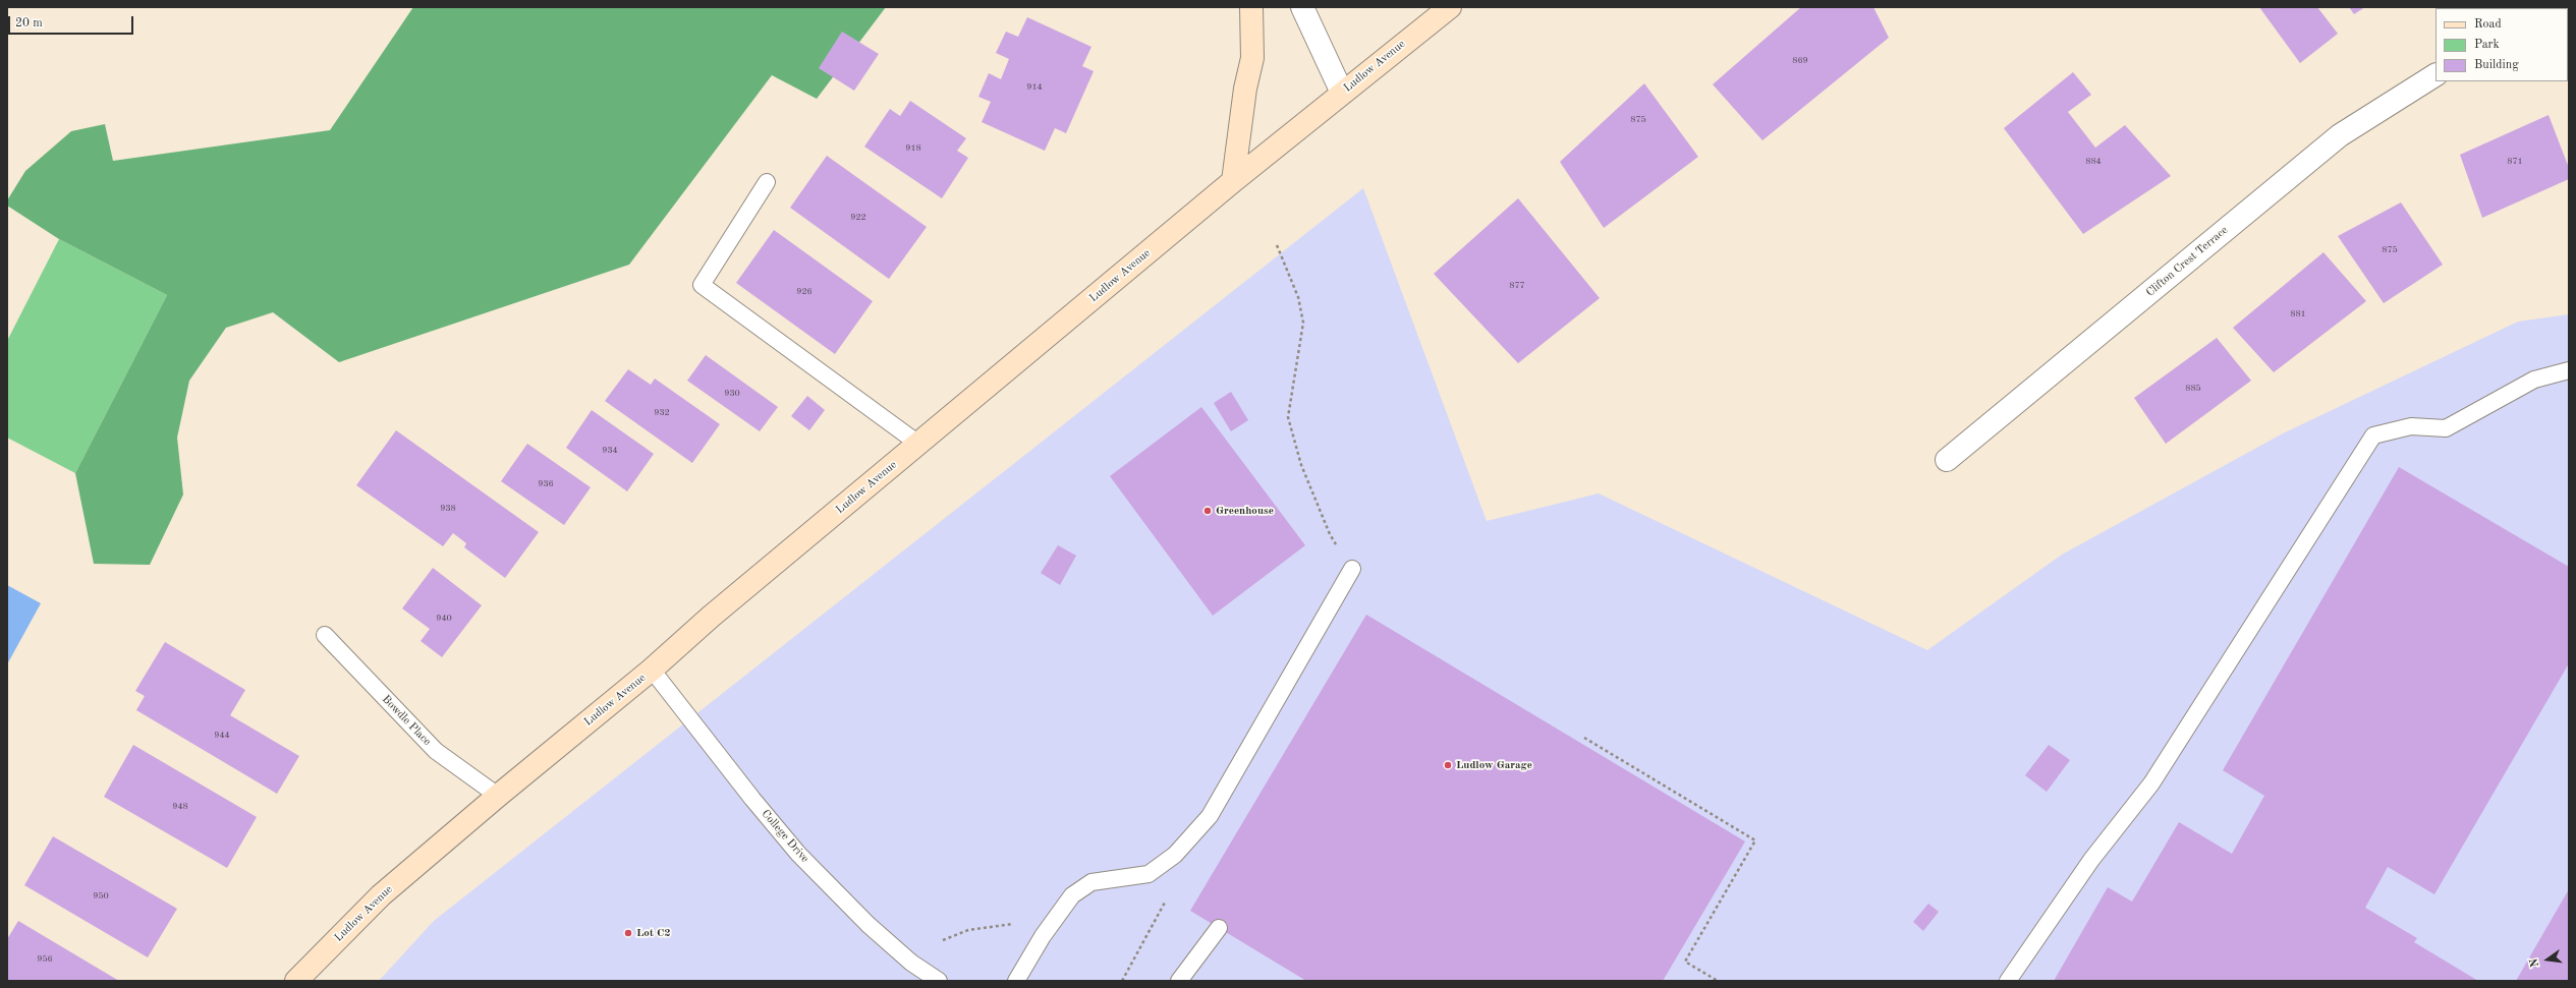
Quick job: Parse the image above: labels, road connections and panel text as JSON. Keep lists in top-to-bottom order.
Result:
{
  "streets": {
    "main road": ["Ludlow Avenue"],
    "street": ["Clifton Crest Terrace"],
    "lane": ["Bowdle Place", "College Drive"]
  },
  "crossings": [
    ["Ludlow Avenue", "Bowdle Place"],
    ["Ludlow Avenue", "College Drive"]
  ],
  "places": ["Greenhouse", "Ludlow Garage", "Lot C2"],
  "house_numbers": [
    "869",
    "914",
    "875",
    "918",
    "884",
    "871",
    "922",
    "875",
    "877",
    "926",
    "881",
    "885",
    "930",
    "932",
    "934",
    "936",
    "938",
    "940",
    "944",
    "948",
    "950",
    "956"
  ],
  "legend": ["Road", "Park", "Building"],
  "scale_bar": "20 m",
  "north": "left"
}
